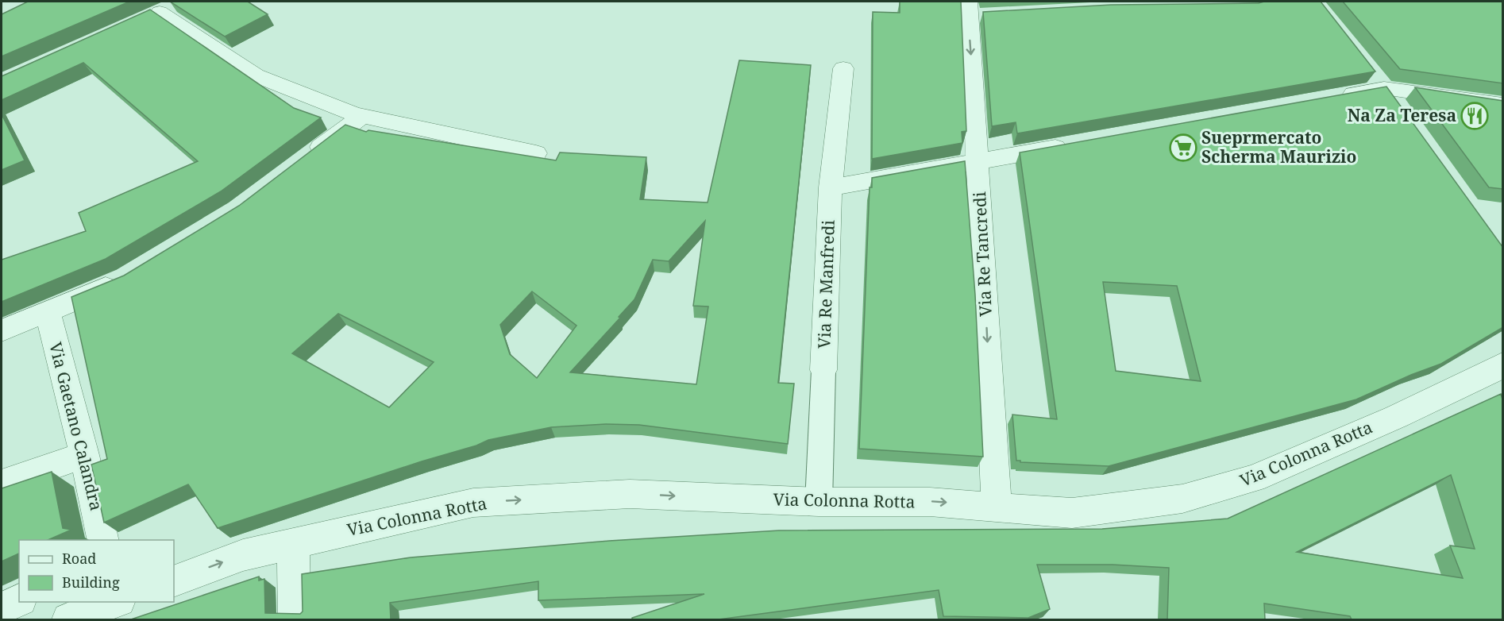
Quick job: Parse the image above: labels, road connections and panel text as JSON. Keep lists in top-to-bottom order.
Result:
{
  "streets": {
    "street": [
      "Via Re Tancredi",
      "Via Re Manfredi",
      "Via Gaetano Calandra",
      "Via Colonna Rotta"
    ]
  },
  "crossings": [
    ["Via Re Tancredi", "Via Colonna Rotta"],
    ["Via Re Manfredi", "Via Colonna Rotta"]
  ],
  "one_way": ["Via Re Tancredi", "Via Colonna Rotta"],
  "places": {
    "restaurant": ["Na Za Teresa"],
    "supermarket": ["Sueprmercato Scherma Maurizio"]
  },
  "legend": ["Road", "Building"]
}
